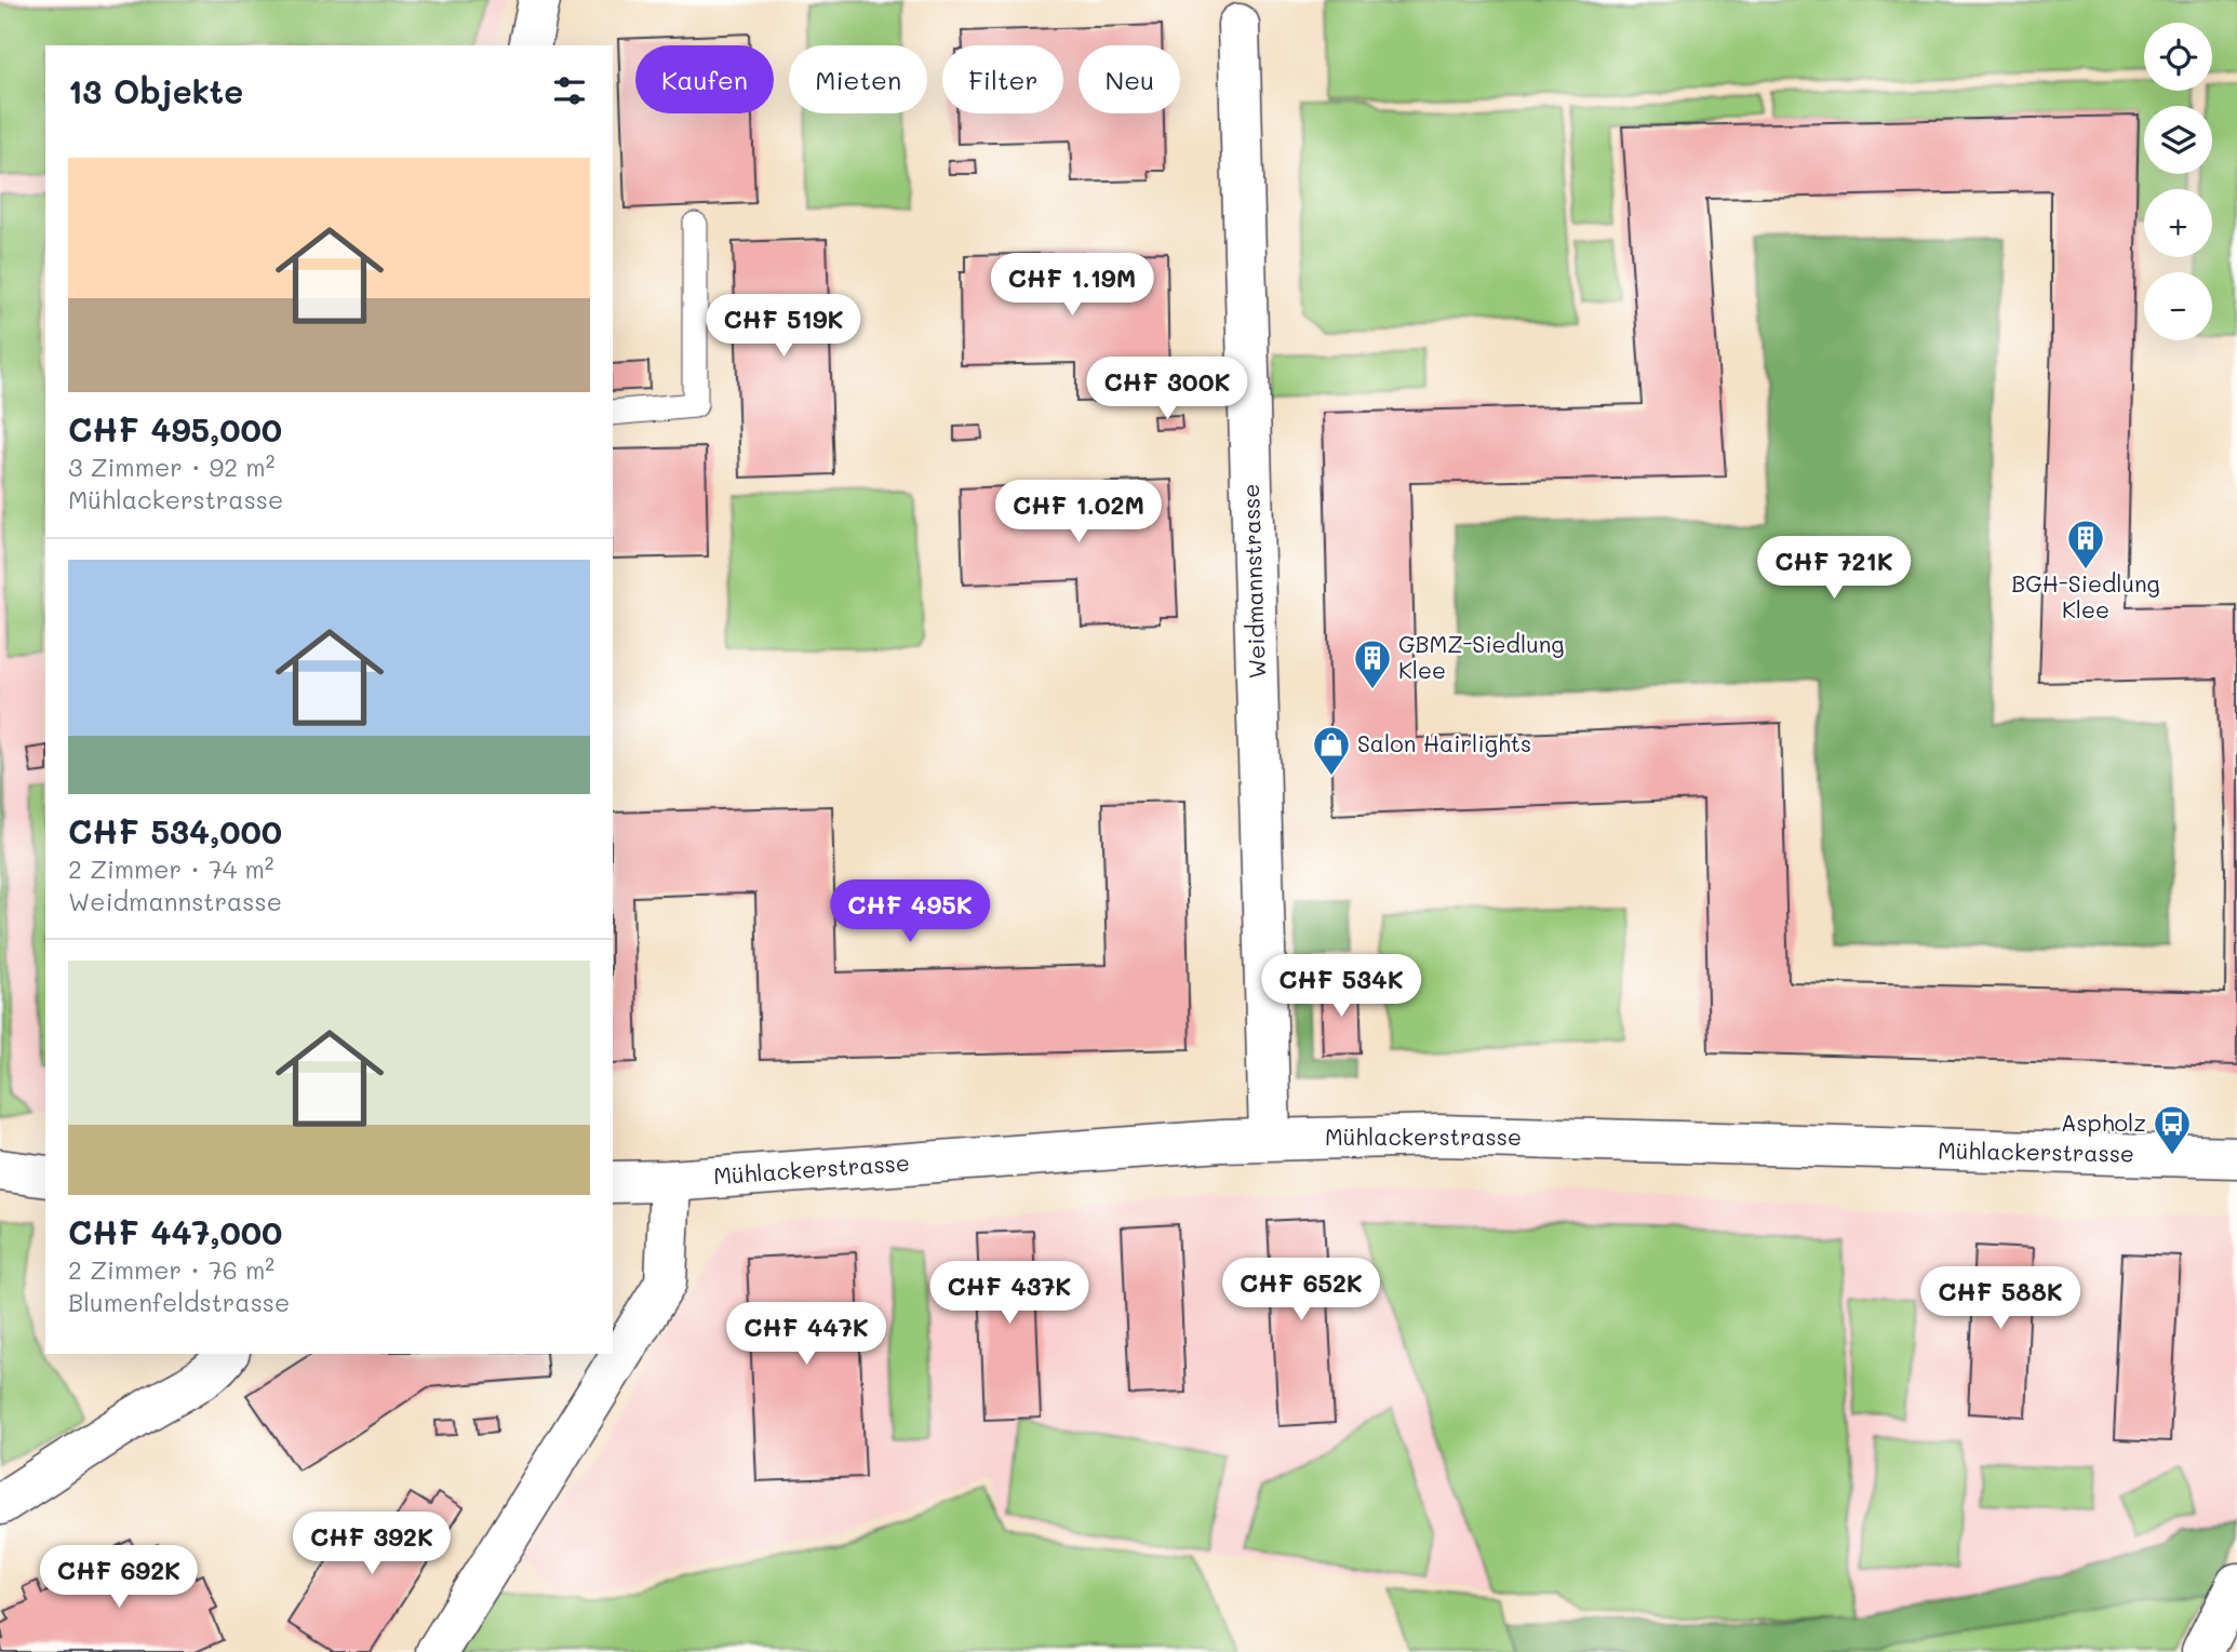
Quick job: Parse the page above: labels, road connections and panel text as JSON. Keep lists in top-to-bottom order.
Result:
{
  "streets": {
    "street": ["Weidmannstrasse", "Mühlackerstrasse"]
  },
  "crossings": [
    ["Weidmannstrasse", "Mühlackerstrasse"]
  ],
  "places": {
    "building": ["BGH-Siedlung Klee", "GBMZ-Siedlung Klee"],
    "shop": ["Salon Hairlights"],
    "bus stop": ["Aspholz"]
  },
  "page": {
    "map_buttons": ["+", "−"],
    "chip": [
      "Kaufen",
      "Mieten",
      "Filter",
      "Neu"
    ],
    "heading": "13 Objekte",
    "list": [
      {
        "name": "CHF 495,000",
        "note": "3 Zimmer · 92 m² · Mühlackerstrasse"
      },
      {
        "name": "CHF 534,000",
        "note": "2 Zimmer · 74 m² · Weidmannstrasse"
      },
      {
        "name": "CHF 447,000",
        "note": "2 Zimmer · 76 m² · Blumenfeldstrasse"
      }
    ],
    "price": [
      "CHF 1.19M",
      "CHF 519K",
      "CHF 300K",
      "CHF 1.02M",
      "CHF 721K",
      "CHF 495K",
      "CHF 534K",
      "CHF 652K",
      "CHF 437K",
      "CHF 588K",
      "CHF 447K",
      "CHF 392K",
      "CHF 692K"
    ]
  }
}
